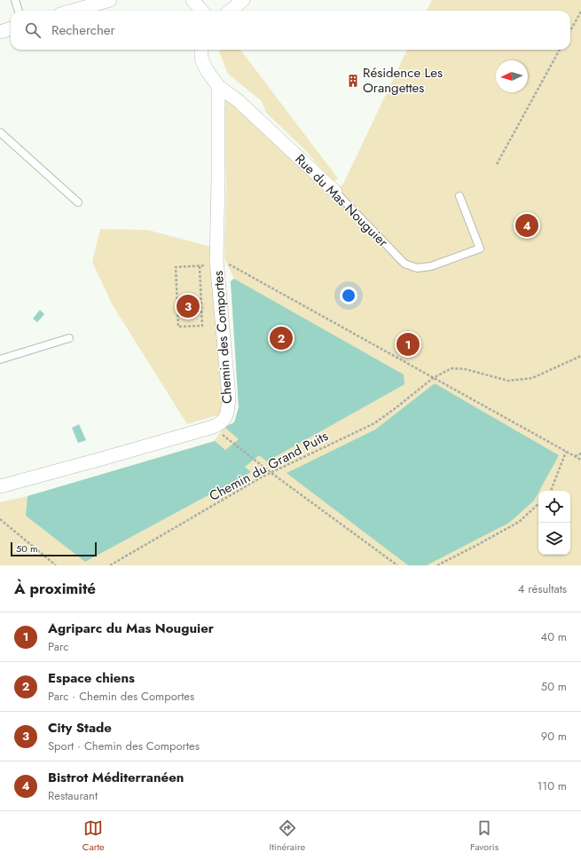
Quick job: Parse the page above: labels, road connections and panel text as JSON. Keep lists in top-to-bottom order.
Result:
{
  "streets": {
    "street": ["Rue du Mas Nouguier", "Chemin des Comportes"],
    "path": ["Chemin du Grand Puits"]
  },
  "crossings": [
    ["Rue du Mas Nouguier", "Chemin des Comportes"]
  ],
  "places": {
    "building": ["Résidence Les Orangettes"]
  },
  "scale_bar": "50 m",
  "north": "left",
  "page": {
    "search": "Rechercher",
    "pins": [
      "4",
      "3",
      "2",
      "1"
    ],
    "scale": "50 m",
    "heading": ["À proximité", "4 résultats"],
    "list": [
      {
        "mark": "1",
        "name": "Agriparc du Mas Nouguier",
        "note": "Parc",
        "value": "40 m"
      },
      {
        "mark": "2",
        "name": "Espace chiens",
        "note": "Parc · Chemin des Comportes",
        "value": "50 m"
      },
      {
        "mark": "3",
        "name": "City Stade",
        "note": "Sport · Chemin des Comportes",
        "value": "90 m"
      },
      {
        "mark": "4",
        "name": "Bistrot Méditerranéen",
        "note": "Restaurant",
        "value": "110 m"
      }
    ],
    "nav": ["Carte", "Itinéraire", "Favoris"]
  }
}
